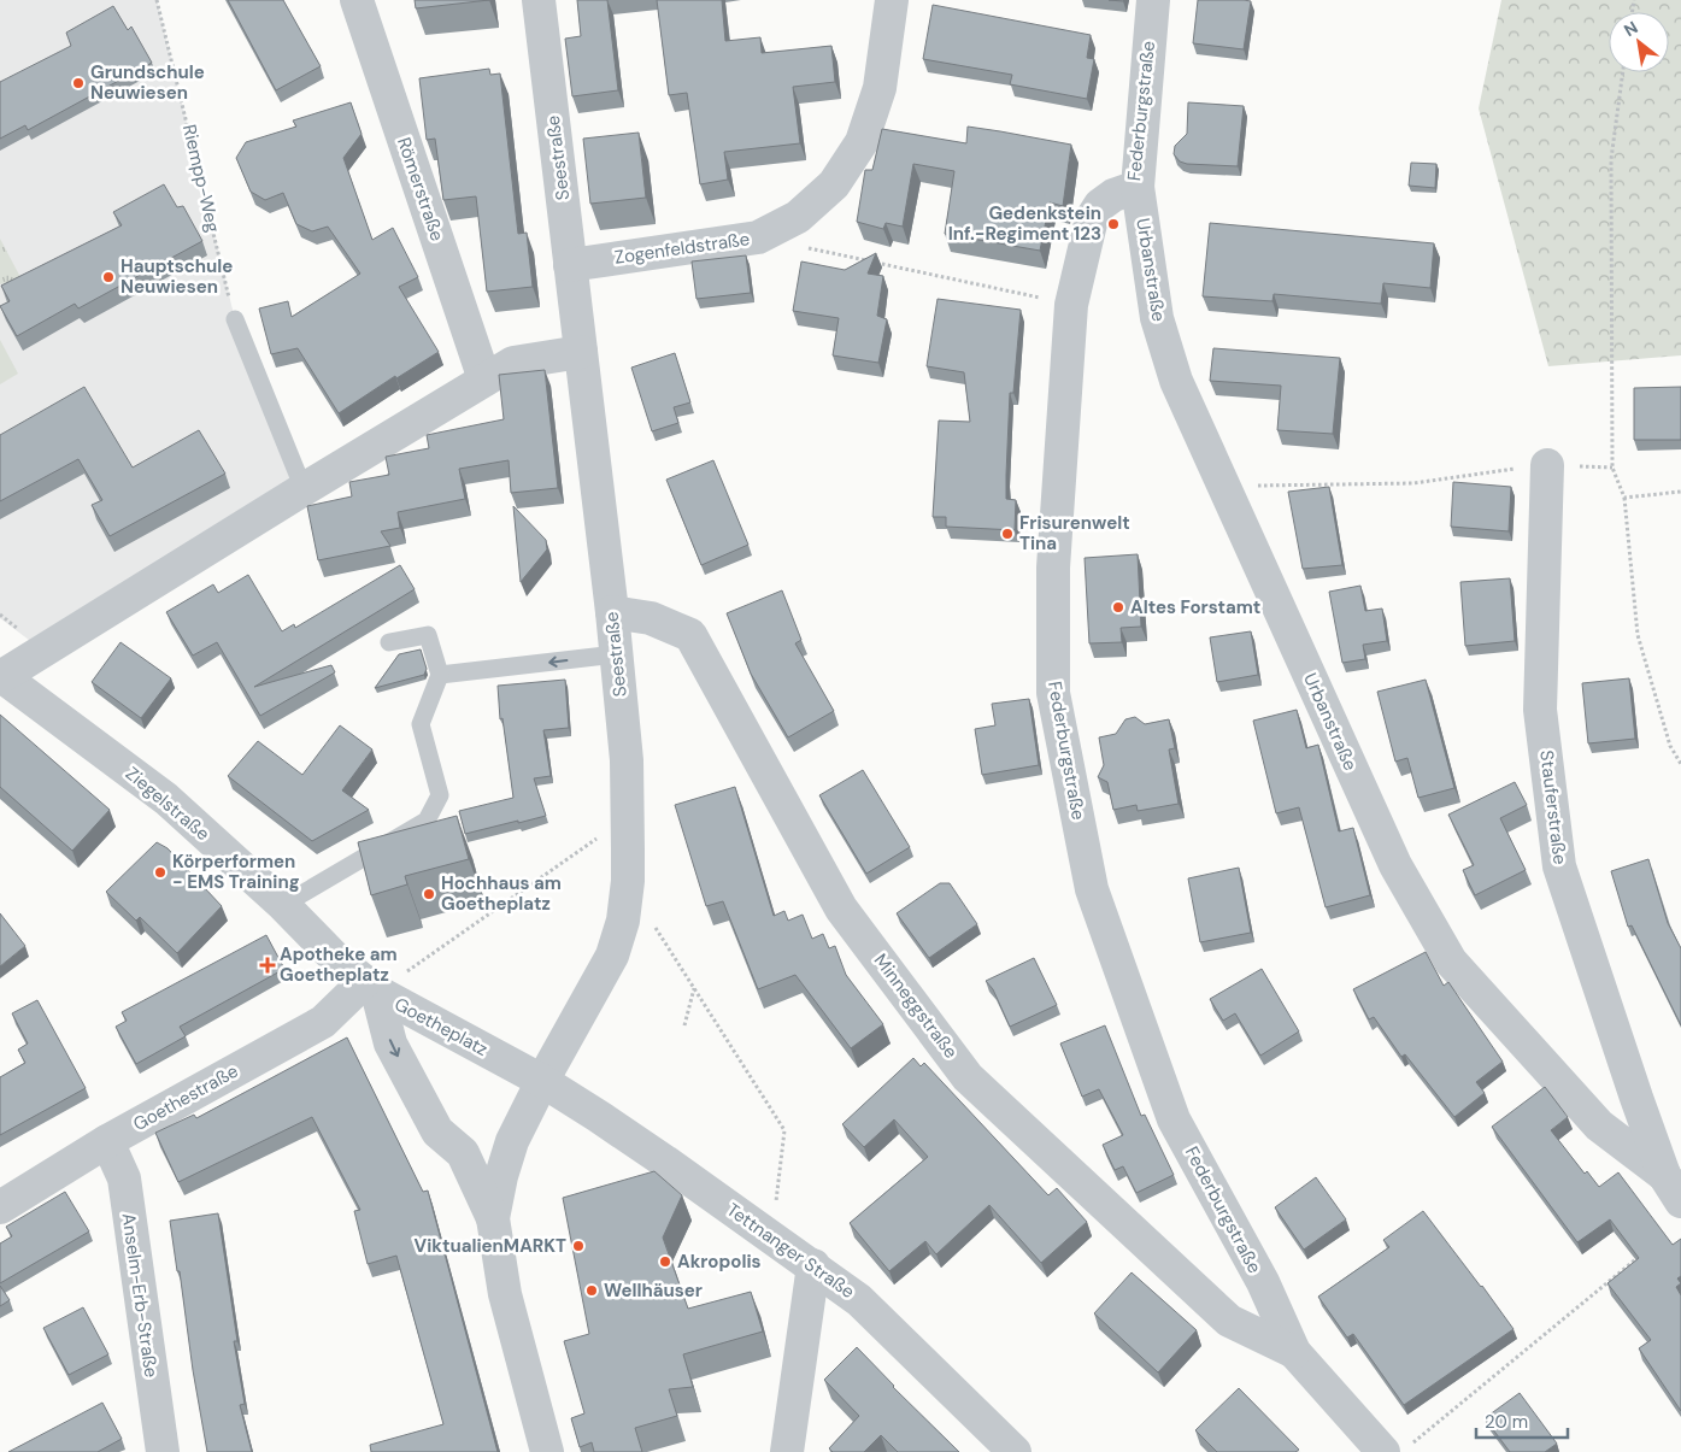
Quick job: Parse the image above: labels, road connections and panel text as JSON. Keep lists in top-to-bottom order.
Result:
{
  "streets": {
    "street": [
      "Federburgstraße",
      "Seestraße",
      "Römerstraße",
      "Zogenfeldstraße",
      "Urbanstraße",
      "Ziegelstraße",
      "Stauferstraße",
      "Minneggstraße",
      "Goetheplatz",
      "Goethestraße",
      "Tettnanger Straße",
      "Anselm-Erb-Straße"
    ],
    "path": ["Riempp-Weg"]
  },
  "crossings": [
    ["Federburgstraße", "Urbanstraße"],
    ["Federburgstraße", "Minneggstraße"],
    ["Seestraße", "Zogenfeldstraße"],
    ["Seestraße", "Minneggstraße"],
    ["Seestraße", "Goetheplatz"],
    ["Urbanstraße", "Stauferstraße"],
    ["Ziegelstraße", "Goetheplatz"],
    ["Ziegelstraße", "Goethestraße"],
    ["Goetheplatz", "Goethestraße"],
    ["Goetheplatz", "Tettnanger Straße"],
    ["Goethestraße", "Anselm-Erb-Straße"]
  ],
  "places": {
    "other": [
      "Grundschule Neuwiesen",
      "Gedenkstein Inf.-Regiment 123",
      "Hauptschule Neuwiesen",
      "Frisurenwelt Tina",
      "Altes Forstamt",
      "Körperformen - EMS Training",
      "Hochhaus am Goetheplatz",
      "ViktualienMARKT",
      "Akropolis",
      "Wellhäuser"
    ],
    "health": ["Apotheke am Goetheplatz"]
  },
  "scale_bar": "20 m",
  "north": "top left"
}
